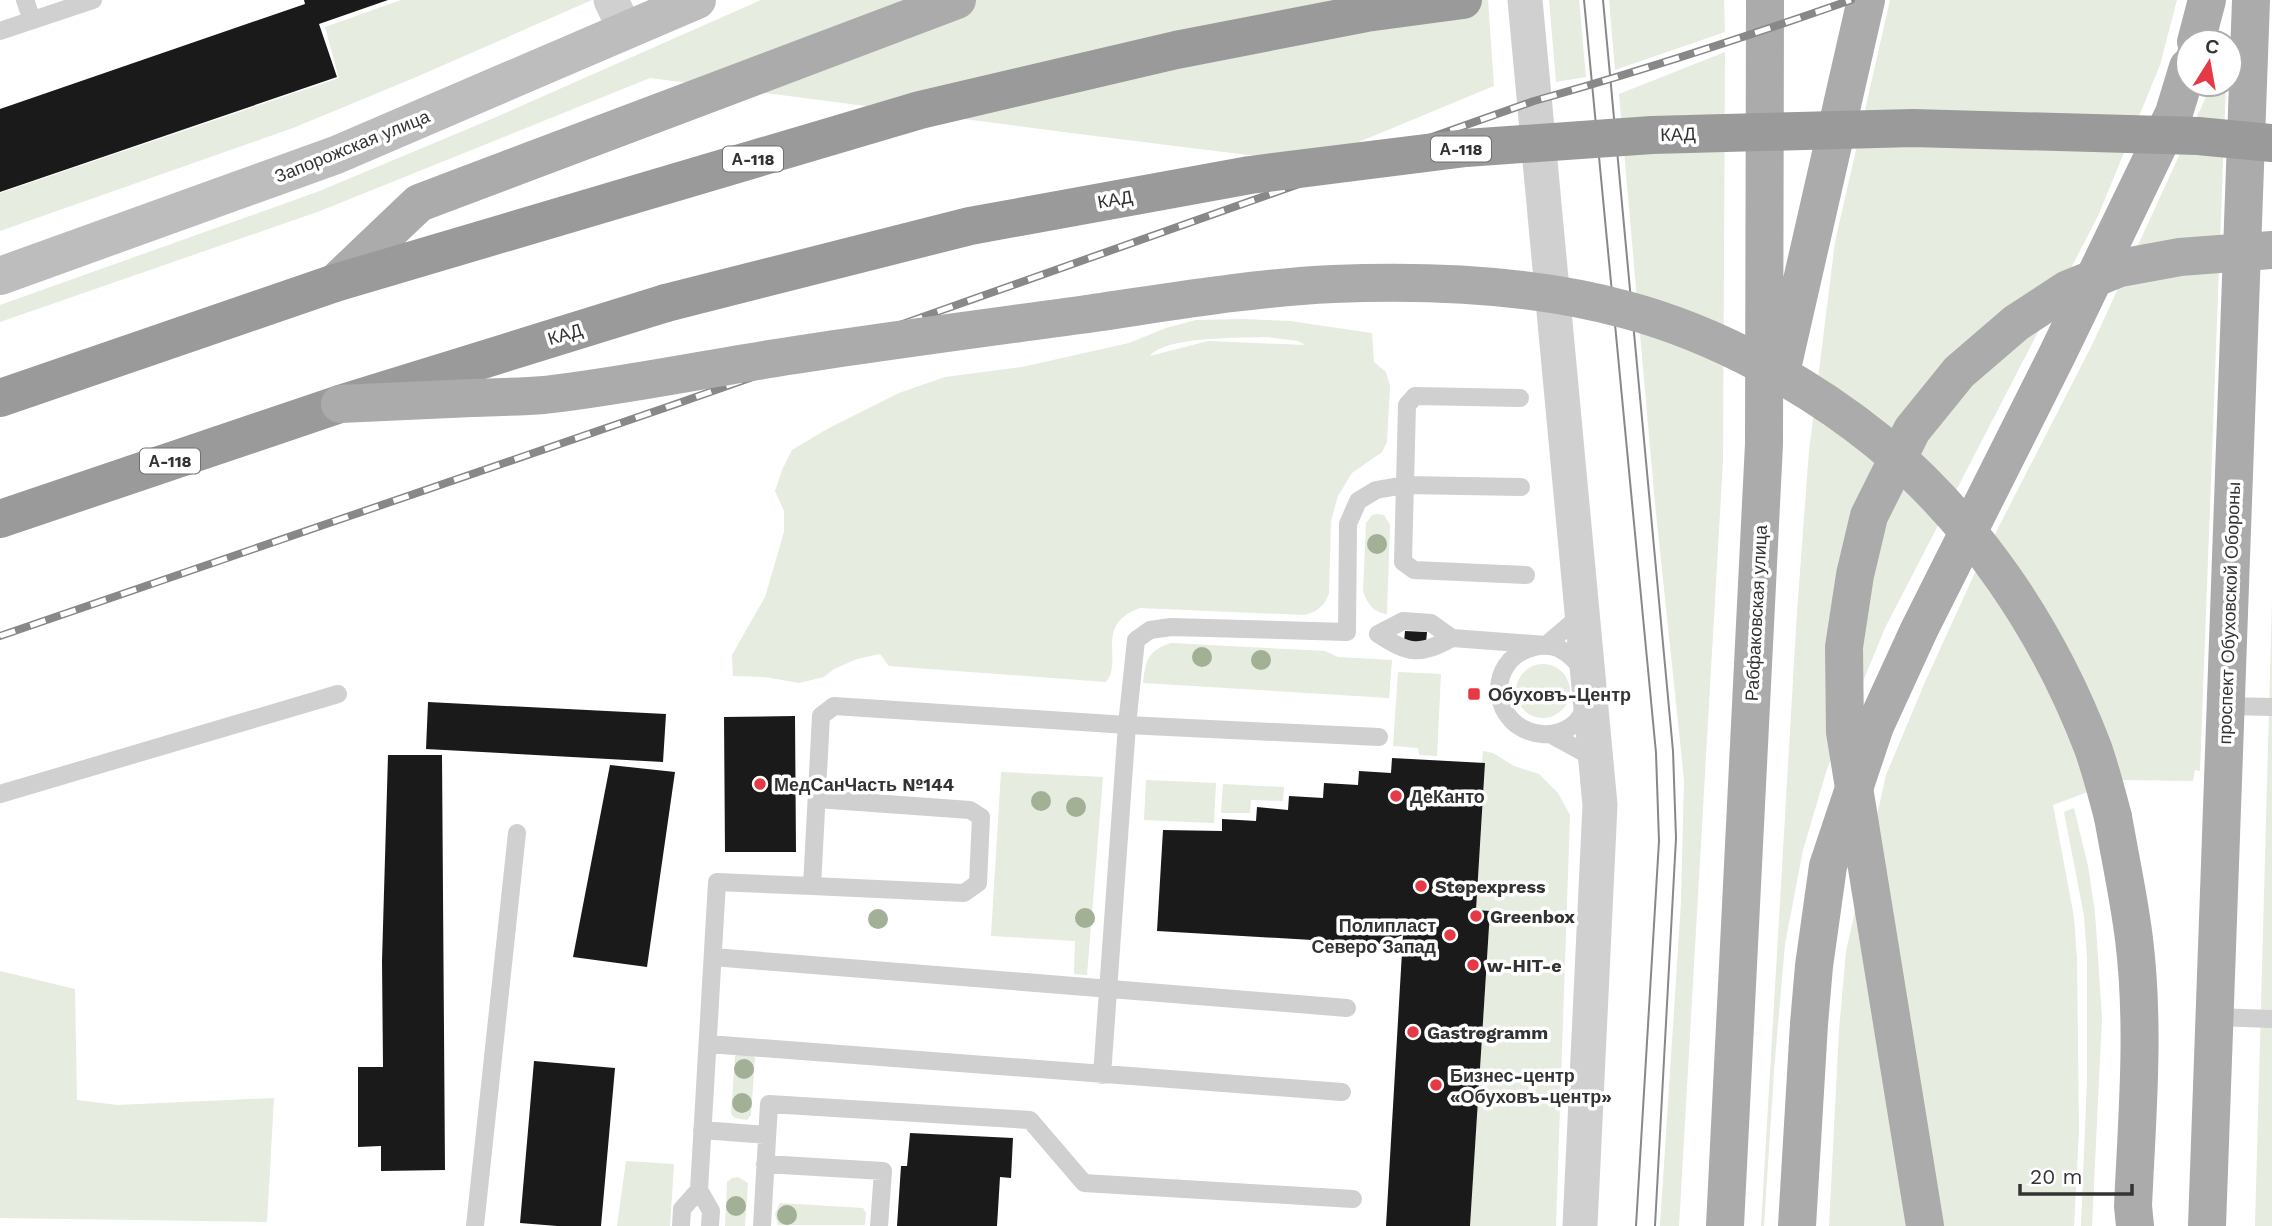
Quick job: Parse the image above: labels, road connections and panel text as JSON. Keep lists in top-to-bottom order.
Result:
{
  "streets": {
    "highway": ["КАД", "А-118"],
    "main road": ["Рабфаковская улица", "проспект Обуховской Обороны"],
    "street": ["Запорожская улица"]
  },
  "places": {
    "transit": ["Обуховъ-Центр"],
    "other": [
      "МедСанЧасть №144",
      "ДеКанто",
      "Stopexpress",
      "Greenbox",
      "Полипласт Северо Запад",
      "w-HIT-e",
      "Gastrogramm",
      "Бизнес-центр «Обуховъ-центр»"
    ]
  },
  "scale_bar": "20 m",
  "north": "top"
}
